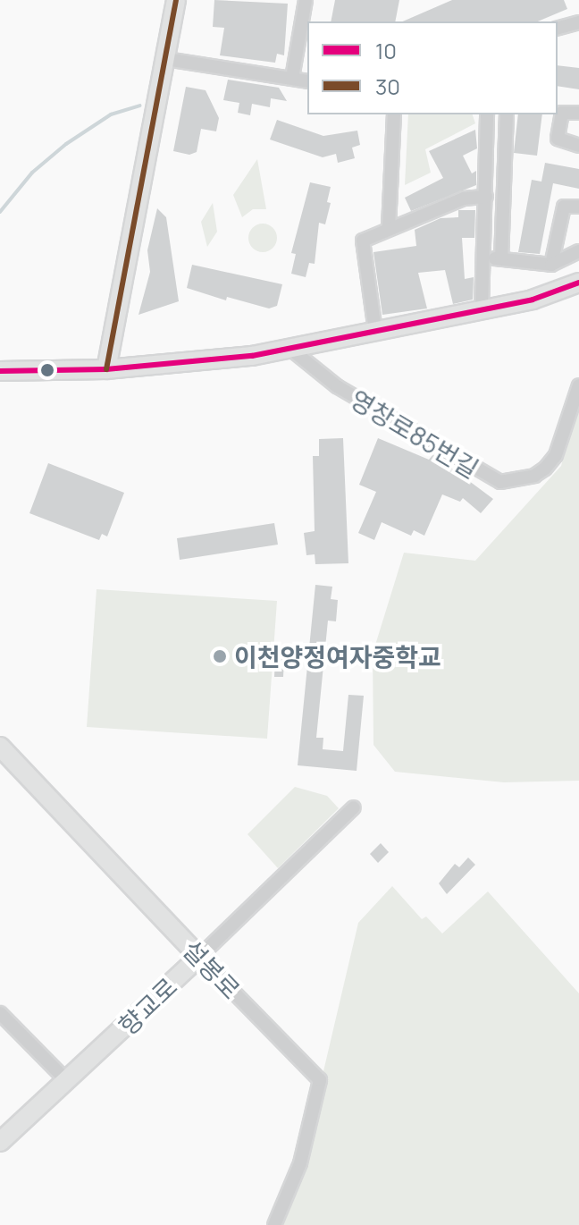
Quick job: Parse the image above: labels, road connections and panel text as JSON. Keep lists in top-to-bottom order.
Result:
{
  "streets": {
    "street": ["영창로85번길", "설봉로", "향교로"]
  },
  "crossings": [
    ["설봉로", "향교로"]
  ],
  "places": ["이천양정여자중학교"],
  "lines": ["transit line 30", "transit line 10"],
  "legend": ["10", "30"]
}
